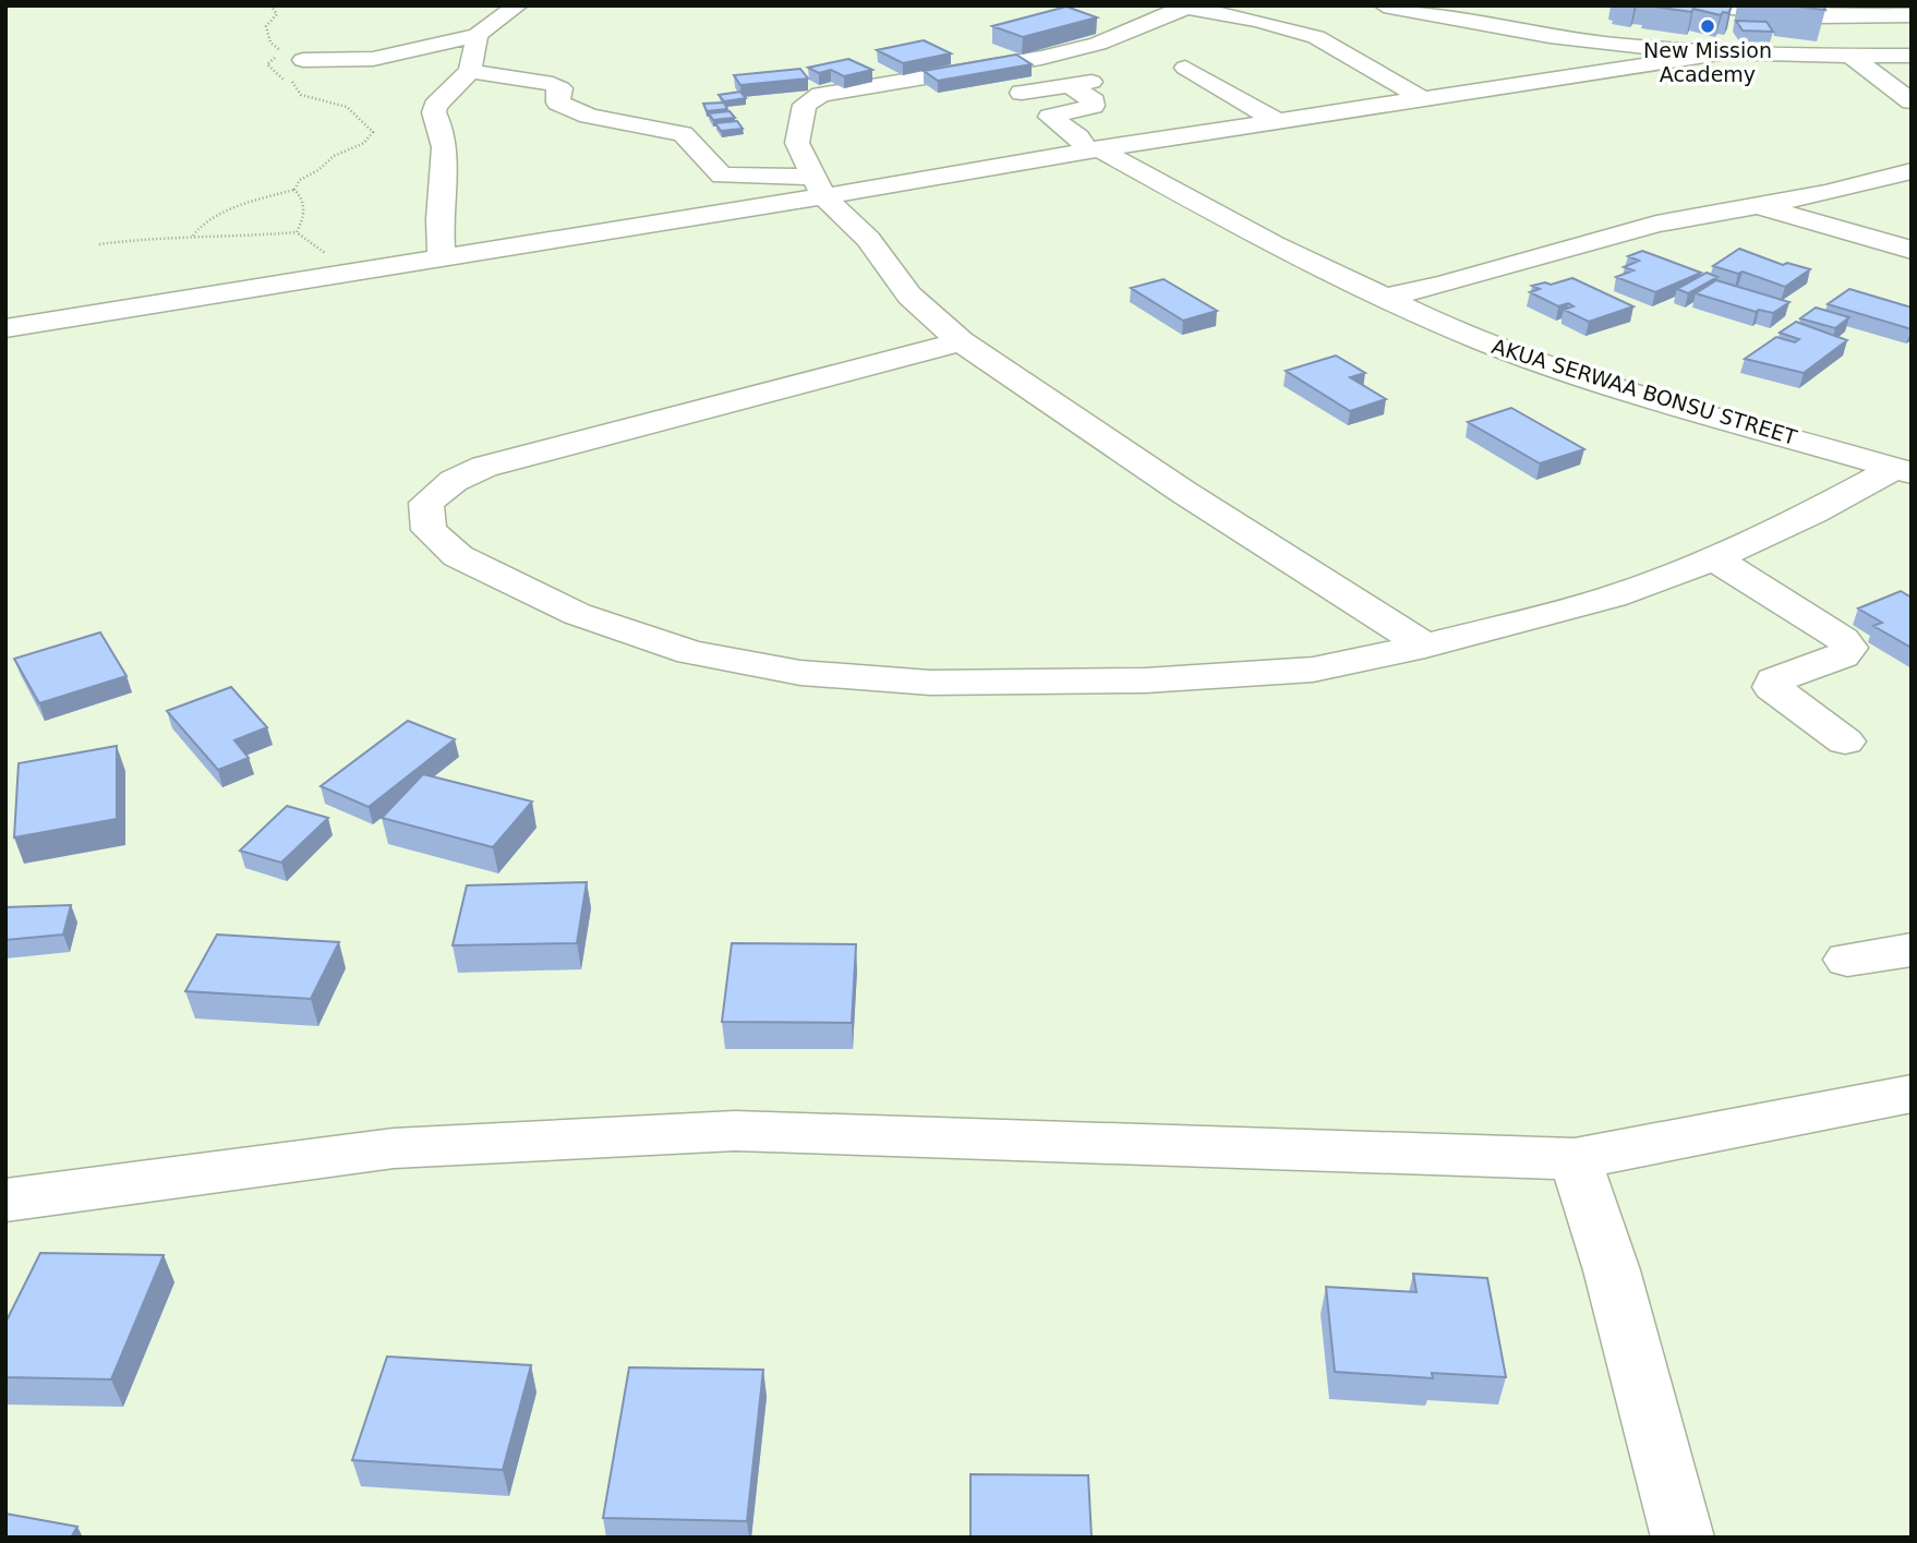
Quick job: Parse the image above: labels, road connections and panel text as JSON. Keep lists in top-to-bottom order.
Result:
{
  "streets": {
    "street": ["AKUA SERWAA BONSU STREET"]
  },
  "places": ["New Mission Academy"]
}
